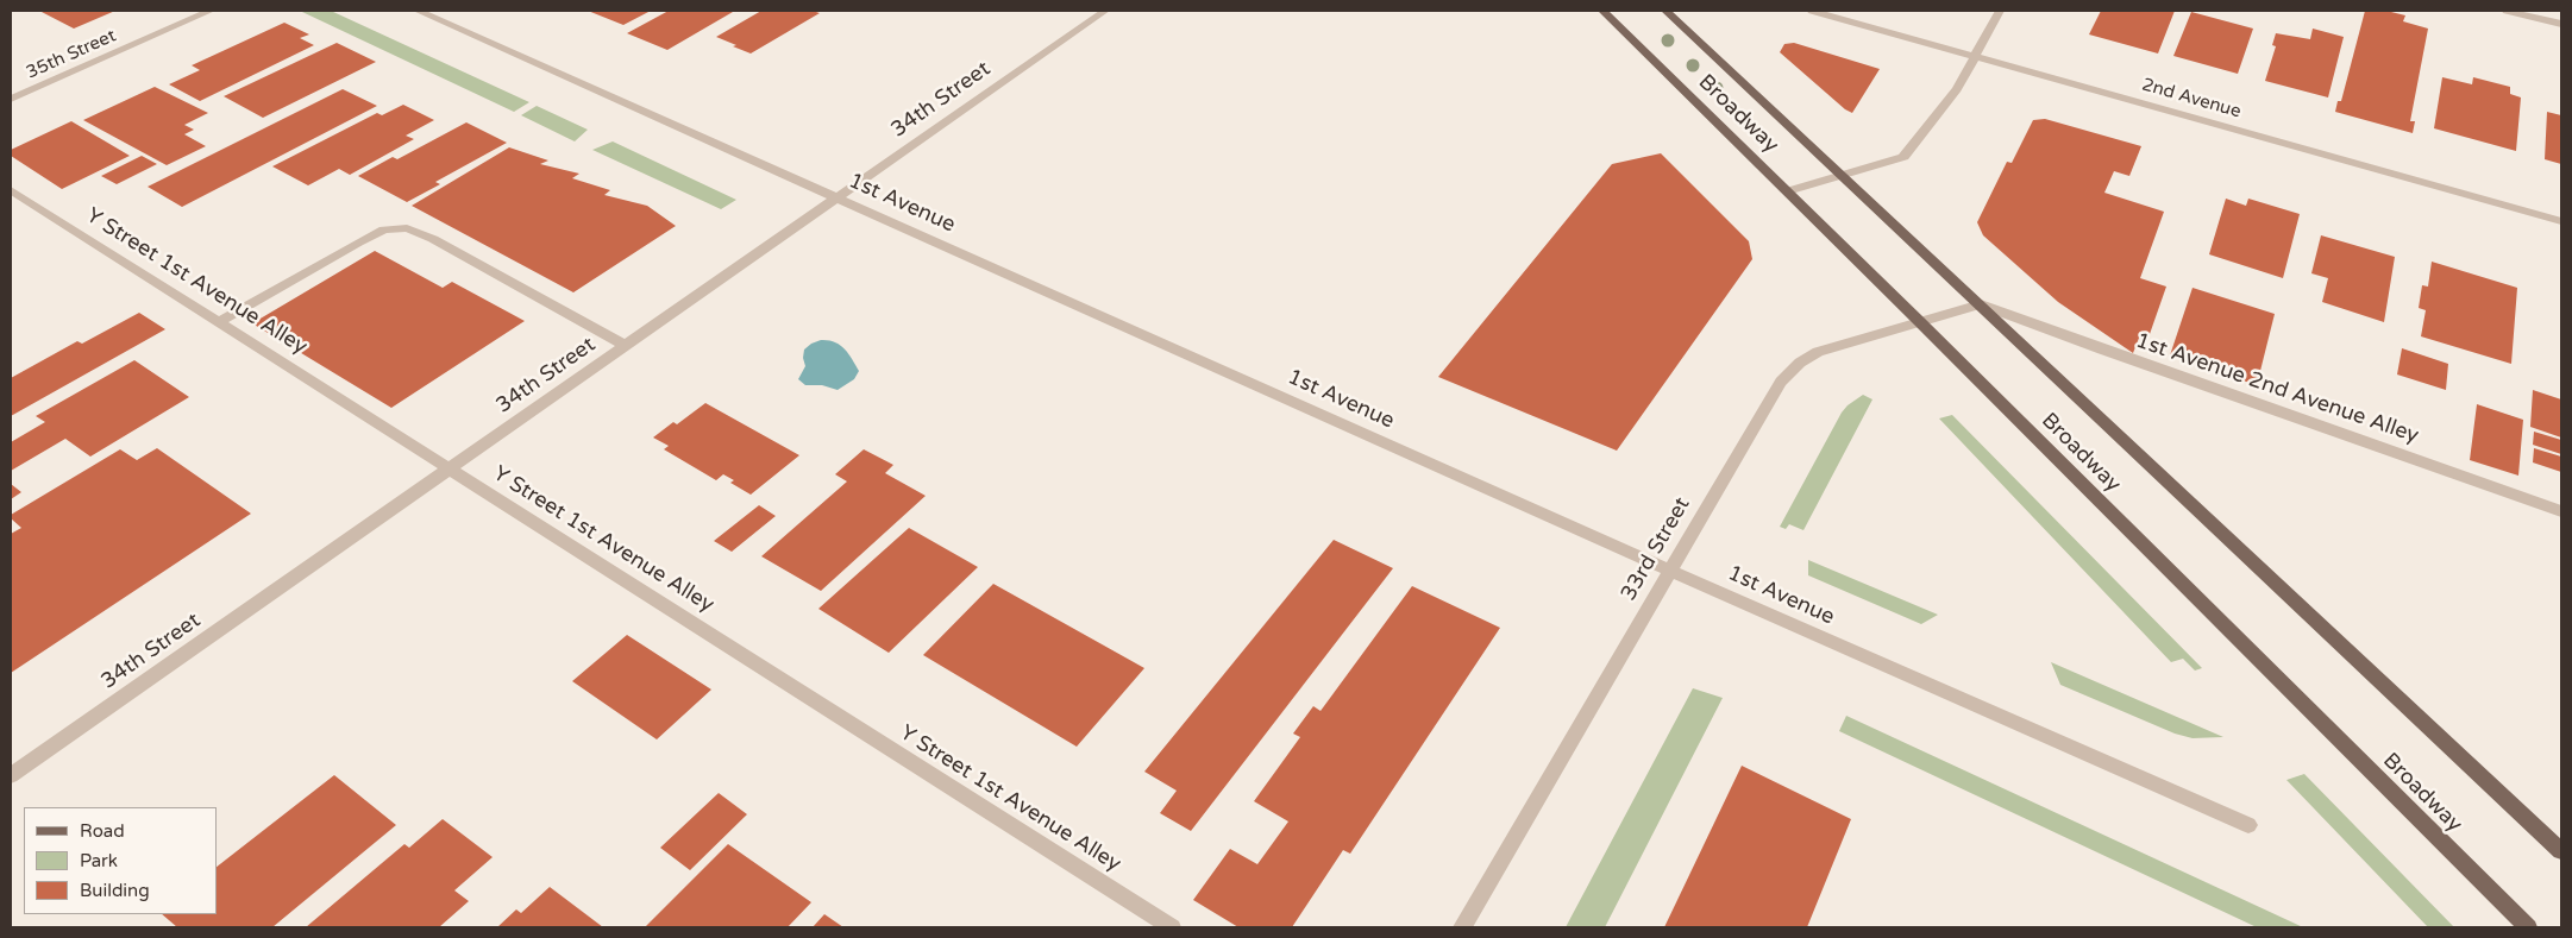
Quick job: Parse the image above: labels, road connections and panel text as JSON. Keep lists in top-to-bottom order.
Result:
{
  "streets": {
    "main road": ["Broadway"],
    "street": [
      "35th Street",
      "2nd Avenue",
      "34th Street",
      "1st Avenue",
      "Y Street 1st Avenue Alley",
      "1st Avenue 2nd Avenue Alley",
      "33rd Street"
    ]
  },
  "crossings": [
    ["34th Street", "1st Avenue"],
    ["34th Street", "Y Street 1st Avenue Alley"],
    ["Broadway", "1st Avenue 2nd Avenue Alley"],
    ["Broadway", "33rd Street"],
    ["1st Avenue", "33rd Street"],
    ["1st Avenue 2nd Avenue Alley", "33rd Street"]
  ],
  "legend": ["Road", "Park", "Building"]
}
